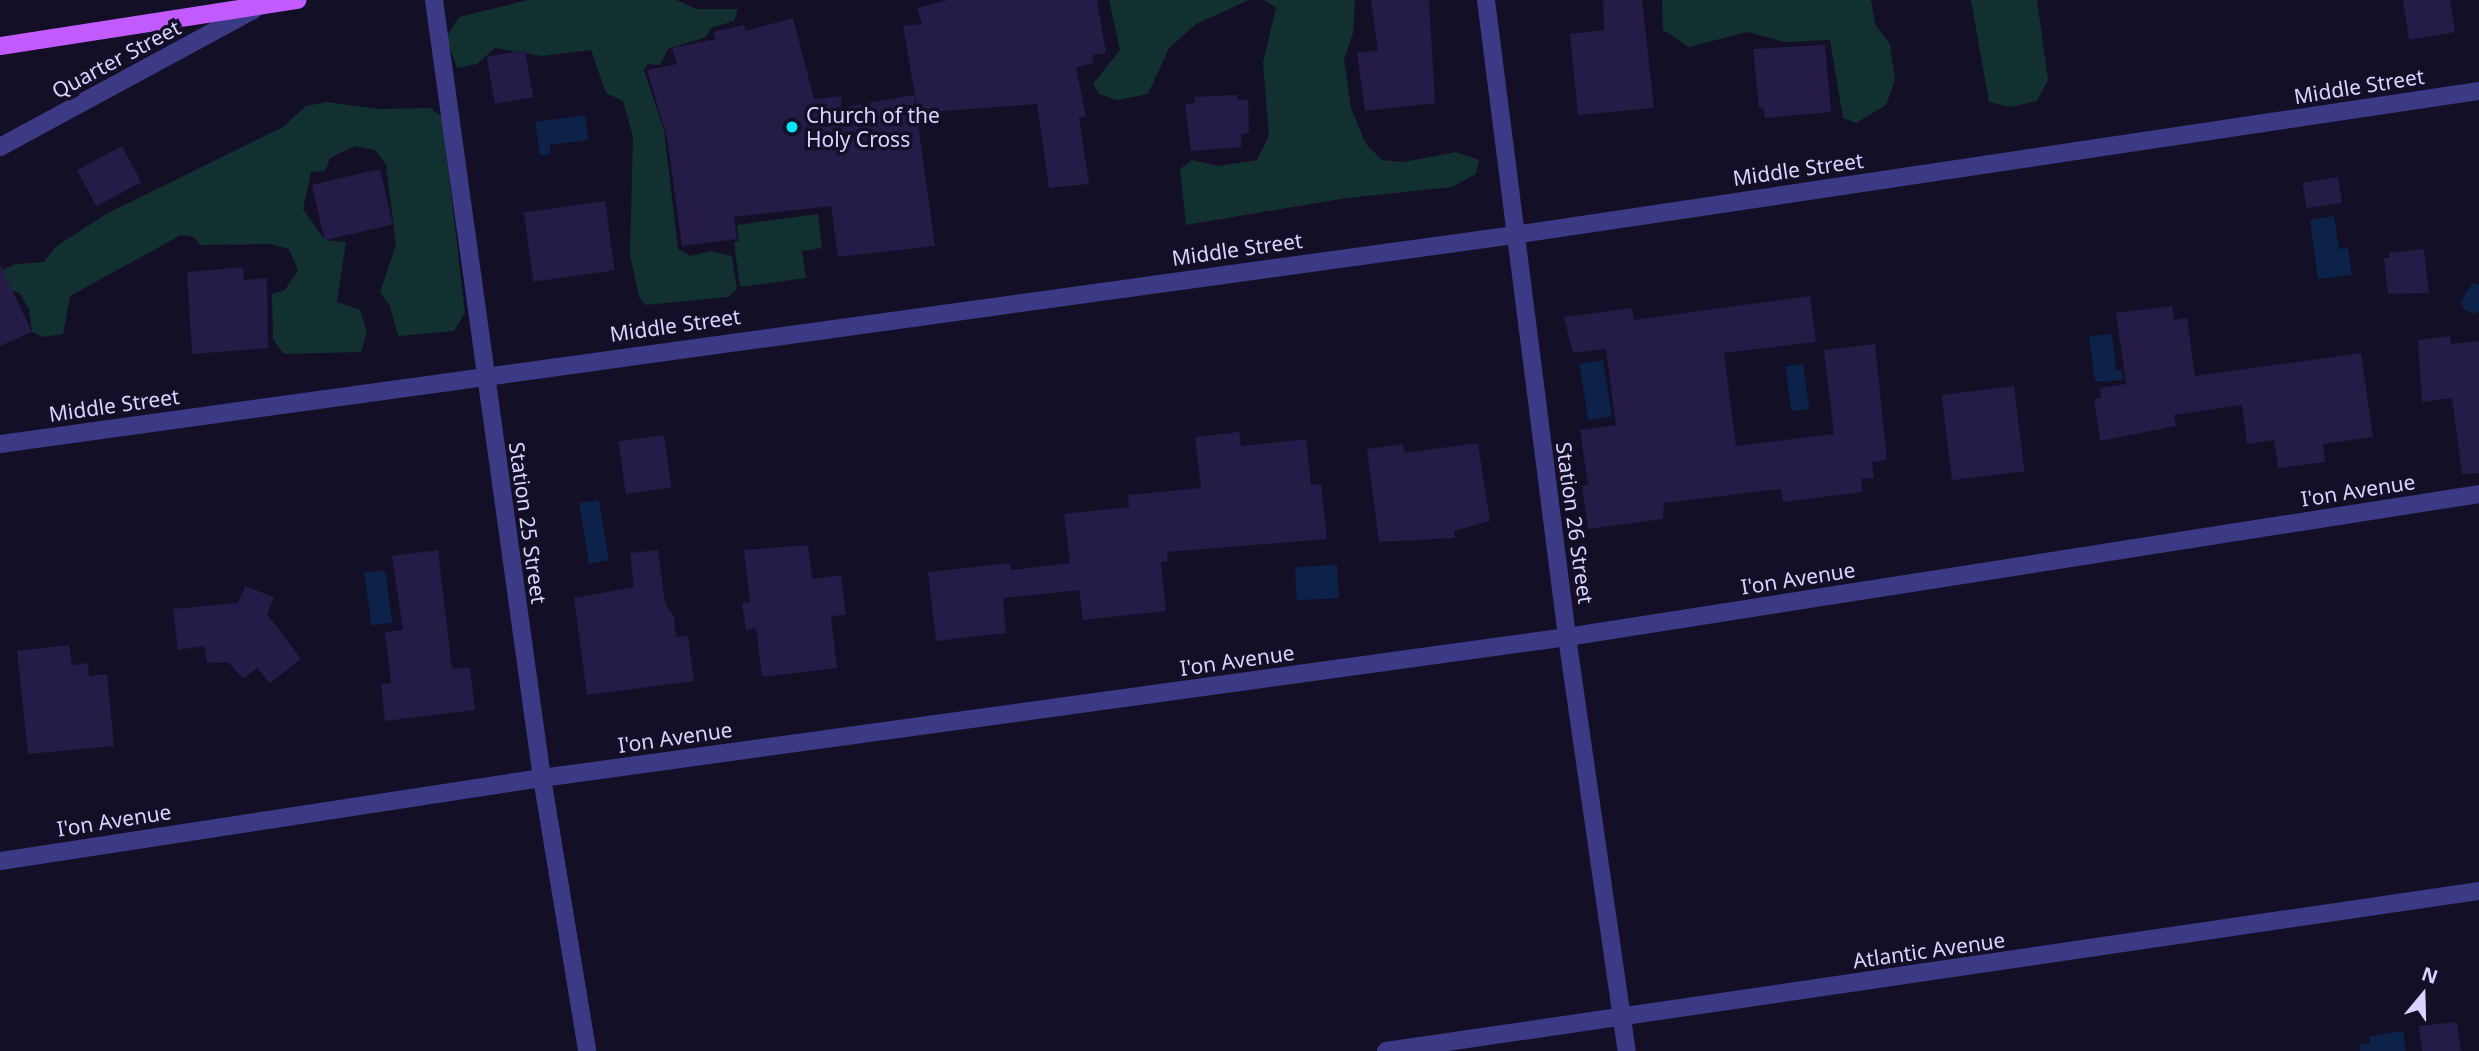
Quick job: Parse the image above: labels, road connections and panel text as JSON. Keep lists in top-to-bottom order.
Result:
{
  "streets": {
    "street": [
      "Quarter Street",
      "Middle Street",
      "I'on Avenue",
      "Station 25 Street",
      "Station 26 Street",
      "Atlantic Avenue"
    ]
  },
  "crossings": [
    ["Middle Street", "Station 25 Street"],
    ["Middle Street", "Station 26 Street"],
    ["I'on Avenue", "Station 25 Street"],
    ["I'on Avenue", "Station 26 Street"],
    ["Station 26 Street", "Atlantic Avenue"]
  ],
  "places": ["Church of the Holy Cross"],
  "north": "top"
}
